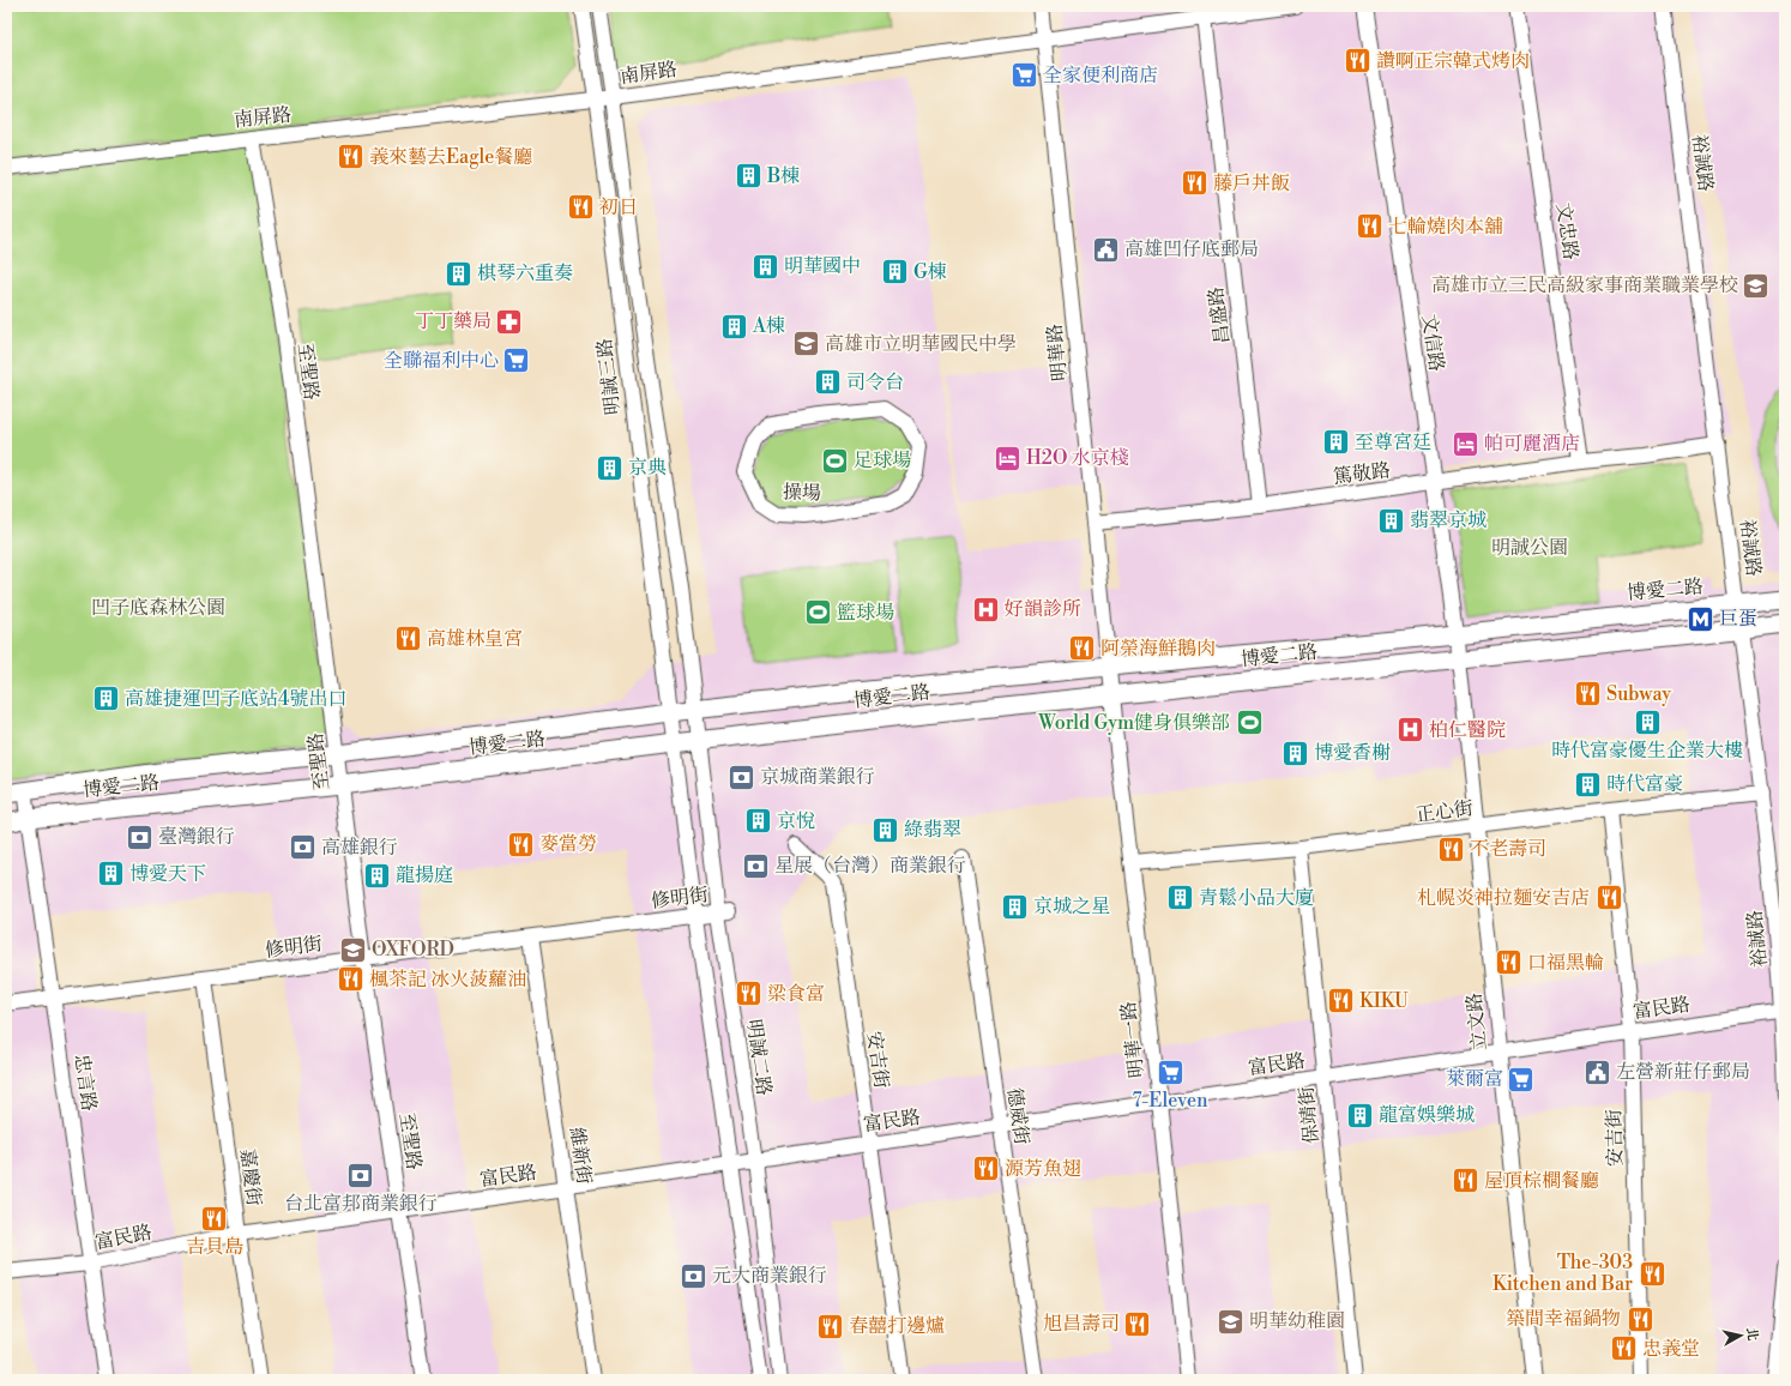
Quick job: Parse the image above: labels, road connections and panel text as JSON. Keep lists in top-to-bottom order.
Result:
{
  "streets": {
    "main road": ["博愛二路"],
    "street": [
      "南屏路",
      "裕誠路",
      "文忠路",
      "昌盛路",
      "文信路",
      "明華路",
      "至聖路",
      "明誠三路",
      "篤敬路",
      "操場",
      "正心街",
      "修明街",
      "富民路",
      "立文路",
      "明華一路",
      "明誠二路",
      "安吉街",
      "忠言路",
      "保靖街",
      "德威街",
      "維新街",
      "嘉慶街"
    ]
  },
  "crossings": [
    ["南屏路", "昌盛路"],
    ["南屏路", "明華路"],
    ["南屏路", "至聖路"],
    ["南屏路", "明誠三路"],
    ["裕誠路", "篤敬路"],
    ["裕誠路", "博愛二路"],
    ["裕誠路", "正心街"],
    ["裕誠路", "富民路"],
    ["文忠路", "篤敬路"],
    ["昌盛路", "篤敬路"],
    ["文信路", "篤敬路"],
    ["文信路", "博愛二路"],
    ["文信路", "立文路"],
    ["明華路", "篤敬路"],
    ["明華路", "博愛二路"],
    ["明華路", "明華一路"],
    ["至聖路", "博愛二路"],
    ["至聖路", "修明街"],
    ["至聖路", "富民路"],
    ["明誠三路", "博愛二路"],
    ["明誠三路", "明誠二路"],
    ["博愛二路", "立文路"],
    ["博愛二路", "明華一路"],
    ["博愛二路", "明誠二路"],
    ["博愛二路", "忠言路"],
    ["正心街", "立文路"],
    ["正心街", "明華一路"],
    ["正心街", "安吉街"],
    ["正心街", "保靖街"],
    ["修明街", "明誠二路"],
    ["修明街", "忠言路"],
    ["修明街", "維新街"],
    ["修明街", "嘉慶街"],
    ["富民路", "立文路"],
    ["富民路", "明華一路"],
    ["富民路", "明誠二路"],
    ["富民路", "安吉街"],
    ["富民路", "忠言路"],
    ["富民路", "保靖街"],
    ["富民路", "德威街"],
    ["富民路", "維新街"],
    ["富民路", "嘉慶街"]
  ],
  "parks": ["明誠公園", "凹子底森林公園"],
  "places": {
    "restaurant": [
      "讚啊正宗韓式烤肉",
      "義來藝去Eagle餐廳",
      "藤戶丼飯",
      "初日",
      "七輪燒肉本舖",
      "高雄林皇宮",
      "阿榮海鮮鵝肉",
      "Subway",
      "麥當勞",
      "不老壽司",
      "札幌炎神拉麵安吉店",
      "口福黑輪",
      "楓茶記 冰火菠蘿油",
      "梁食富",
      "KIKU",
      "源芳魚翅",
      "屋頂棕櫚餐廳",
      "吉貝島",
      "The-303 Kitchen and Bar",
      "築間幸福鍋物",
      "旭昌壽司",
      "春囍打邊爐",
      "忠義堂"
    ],
    "supermarket": [
      "全家便利商店",
      "全聯福利中心",
      "7-Eleven",
      "萊爾富"
    ],
    "building": [
      "B棟",
      "明華國中",
      "G棟",
      "棋琴六重奏",
      "A棟",
      "司令台",
      "至尊宮廷",
      "京典",
      "翡翠京城",
      "高雄捷運凹子底站4號出口",
      "時代富豪優生企業大樓",
      "博愛香榭",
      "時代富豪",
      "京悅",
      "綠翡翠",
      "博愛天下",
      "龍揚庭",
      "青鬆小品大廈",
      "京城之星",
      "龍富娛樂城"
    ],
    "public building": ["高雄凹仔底郵局", "左營新莊仔郵局"],
    "school or university": [
      "高雄市立三民高級家事商業職業學校",
      "高雄市立明華國民中學",
      "OXFORD",
      "明華幼稚園"
    ],
    "pharmacy": ["丁丁藥局"],
    "hotel": ["帕可麗酒店", "H2O 水京棧"],
    "sports": ["足球場", "籃球場", "World Gym健身俱樂部"],
    "hospital": ["好韻診所", "柏仁醫院"],
    "metro station": ["巨蛋"],
    "bank": [
      "京城商業銀行",
      "臺灣銀行",
      "高雄銀行",
      "星展（台灣）商業銀行",
      "台北富邦商業銀行",
      "元大商業銀行"
    ]
  },
  "north": "right"
}
